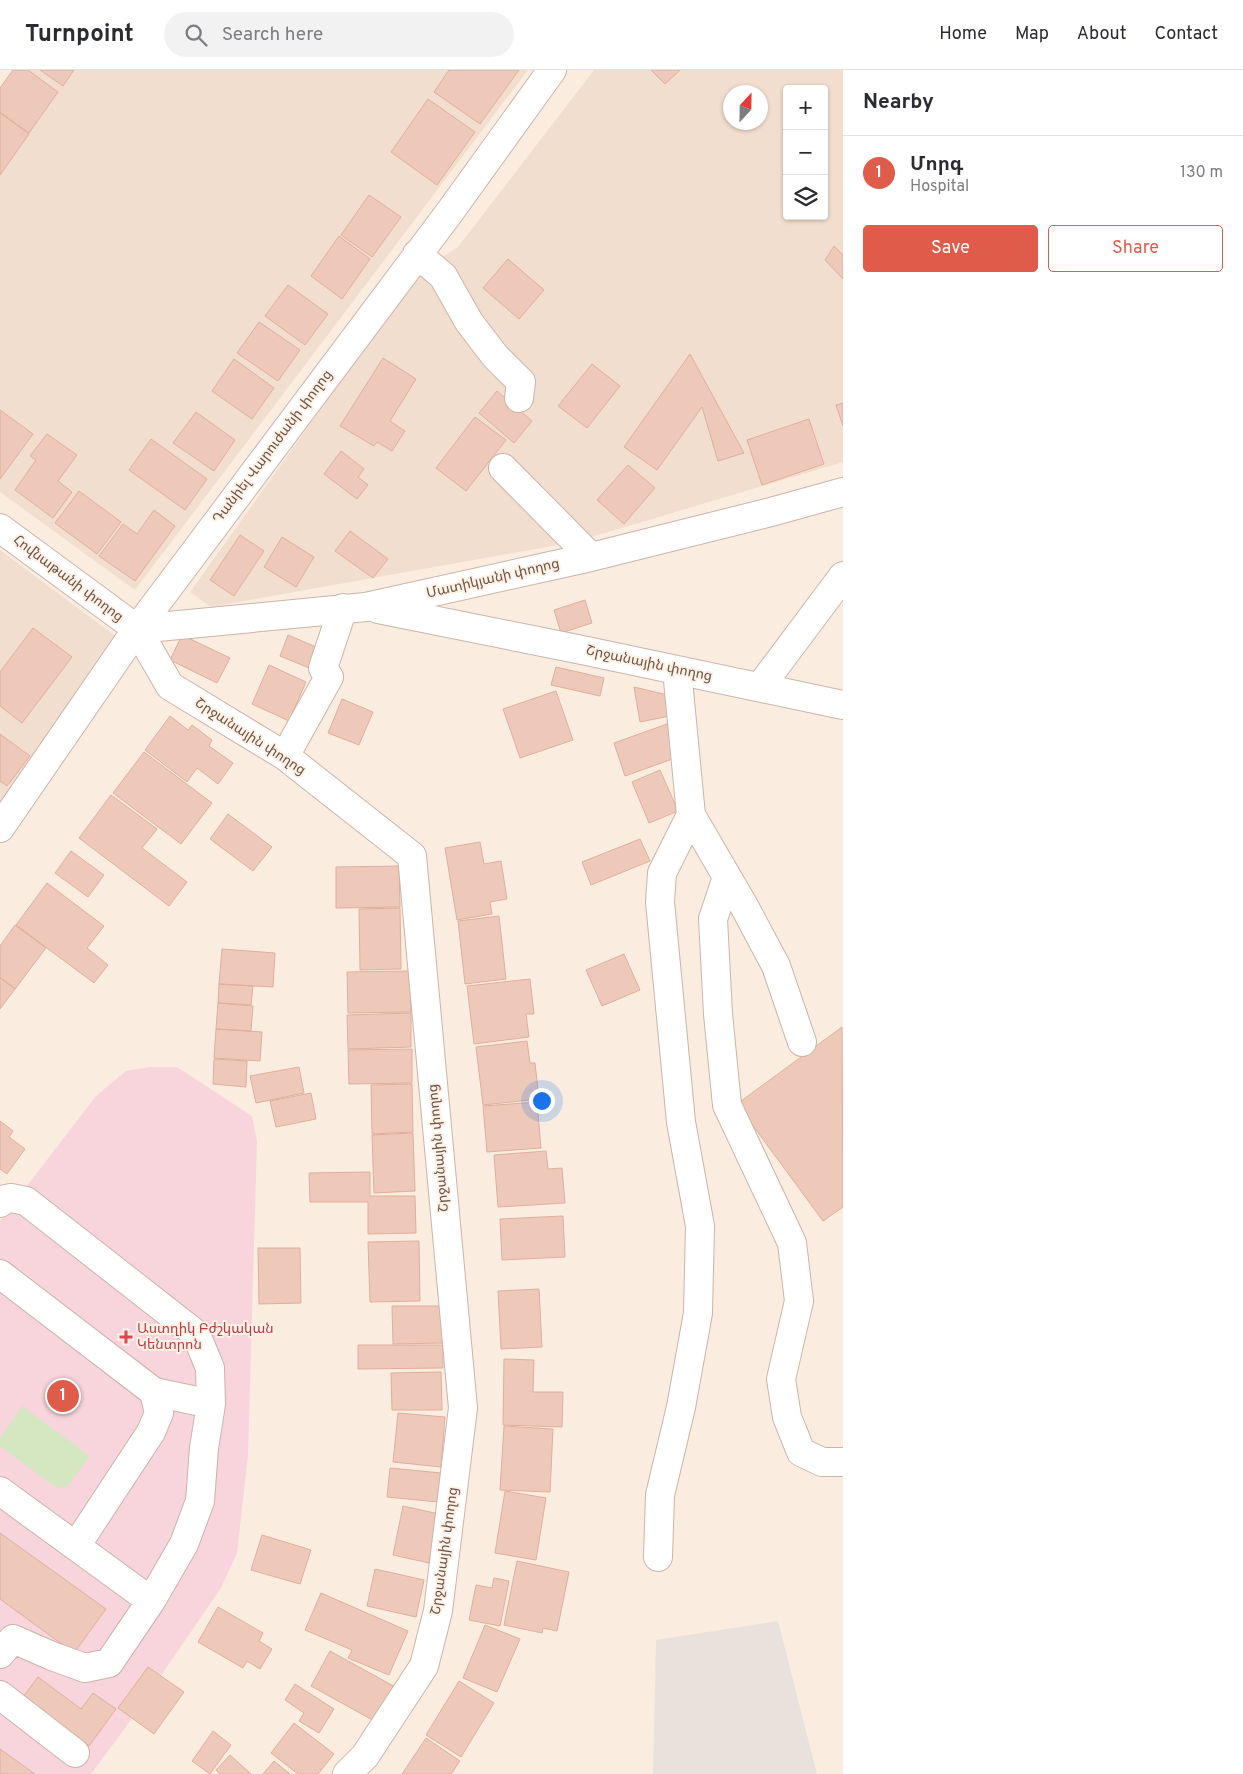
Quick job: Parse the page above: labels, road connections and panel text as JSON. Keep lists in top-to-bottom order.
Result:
{
  "streets": {
    "street": [
      "Դանիել Վարուժանի փողոց",
      "Հովնաթանի փողոց",
      "Մատիկյանի փողոց",
      "Շրջանային փողոց"
    ]
  },
  "crossings": [
    ["Դանիել Վարուժանի փողոց", "Հովնաթանի փողոց"],
    ["Դանիել Վարուժանի փողոց", "Մատիկյանի փողոց"],
    ["Դանիել Վարուժանի փողոց", "Շրջանային փողոց"],
    ["Հովնաթանի փողոց", "Մատիկյանի փողոց"],
    ["Հովնաթանի փողոց", "Շրջանային փողոց"],
    ["Մատիկյանի փողոց", "Շրջանային փողոց"]
  ],
  "places": {
    "health": ["Աստղիկ Բժշկական Կենտրոն"]
  },
  "north": "top",
  "page": {
    "header": "Turnpoint",
    "search": "Search here",
    "nav": [
      "Home",
      "Map",
      "About",
      "Contact"
    ],
    "heading": "Nearby",
    "map_buttons": ["+", "−"],
    "list": [
      {
        "mark": "1",
        "name": "Մորգ",
        "note": "Hospital",
        "value": "130 m"
      }
    ],
    "buttons": ["Save", "Share"],
    "pins": "1"
  }
}
